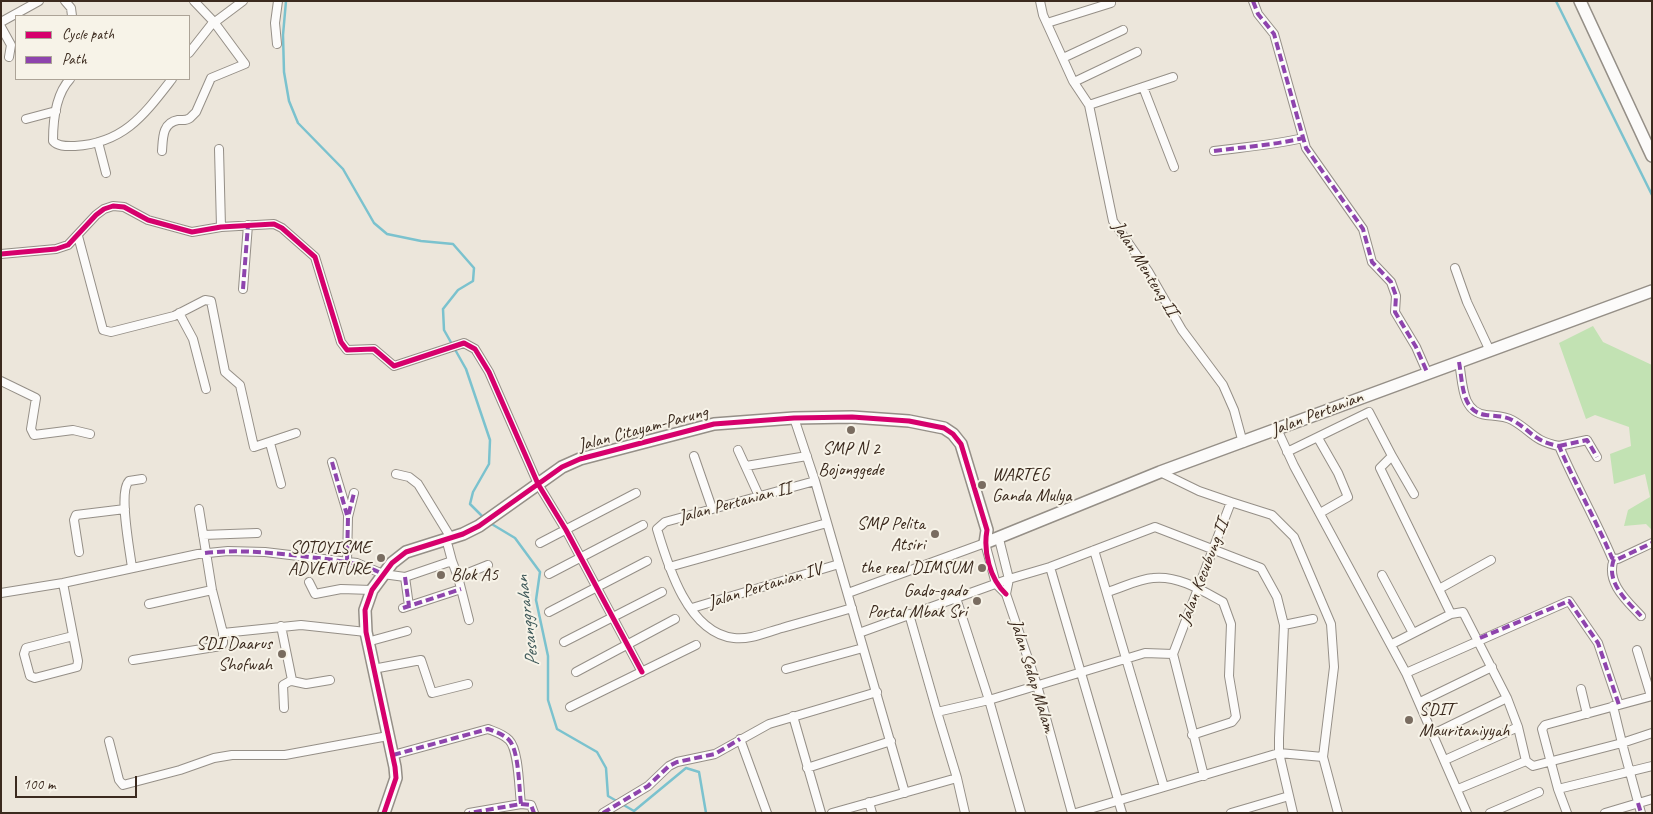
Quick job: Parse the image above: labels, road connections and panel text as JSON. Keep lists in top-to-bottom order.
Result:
{
  "streets": {
    "street": [
      "Jalan Menteng II",
      "Jalan Pertanian",
      "Jalan Citayam-Parung",
      "Jalan Pertanian II",
      "Jalan Kecubung II",
      "Jalan Pertanian IV",
      "Jalan Sedap Malam"
    ]
  },
  "crossings": [
    ["Jalan Menteng II", "Jalan Pertanian"],
    ["Jalan Pertanian", "Jalan Citayam-Parung"]
  ],
  "water": ["Pesanggrahan"],
  "places": [
    "SMP N 2 Bojonggede",
    "WARTEG Ganda Mulya",
    "SMP Pelita Atsiri",
    "SOTOYISME ADVENTURE",
    "the real DIMSUM",
    "Blok A5",
    "Gado-gado Portal Mbak Sri",
    "SDI Daarus Shofwah",
    "SDIT Mauritaniyyah"
  ],
  "legend": ["Cycle path", "Path"],
  "scale_bar": "100 m"
}
